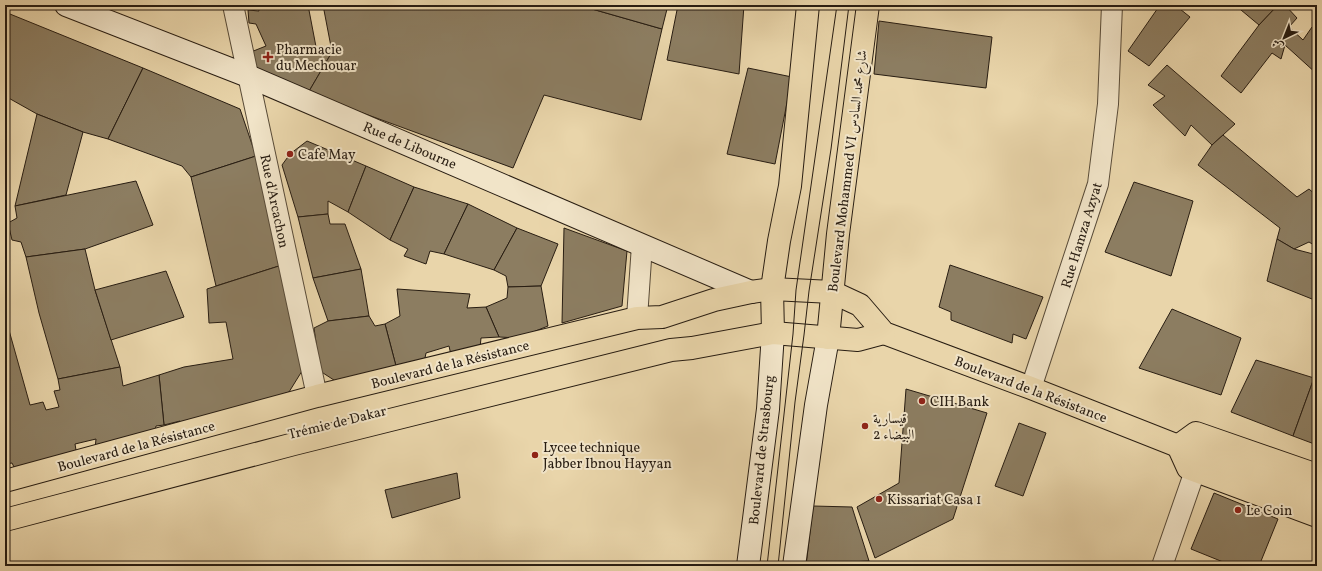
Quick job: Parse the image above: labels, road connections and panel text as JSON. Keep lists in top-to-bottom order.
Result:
{
  "streets": {
    "main road": [
      "Rue de Libourne",
      "Boulevard Mohammed VI شارع محمد السادس",
      "Boulevard de la Résistance",
      "Trémie de Dakar",
      "Boulevard de Strasbourg"
    ],
    "street": ["Rue d'Arcachon", "Rue Hamza Azyat"]
  },
  "crossings": [
    ["Rue de Libourne", "Rue d'Arcachon"],
    ["Rue de Libourne", "Boulevard de la Résistance"],
    ["Boulevard Mohammed VI شارع محمد السادس", "Boulevard de la Résistance"],
    ["Rue d'Arcachon", "Boulevard de la Résistance"],
    ["Rue Hamza Azyat", "Boulevard de la Résistance"],
    ["Boulevard de la Résistance", "Trémie de Dakar"]
  ],
  "places": {
    "health": ["Pharmacie du Mechouar"],
    "other": [
      "Cafe May",
      "CIH Bank",
      "قيسارية البيضاء 2",
      "Lycee technique Jabber Ibnou Hayyan",
      "Kissariat Casa 1",
      "Le Coin"
    ]
  },
  "north": "bottom left"
}
